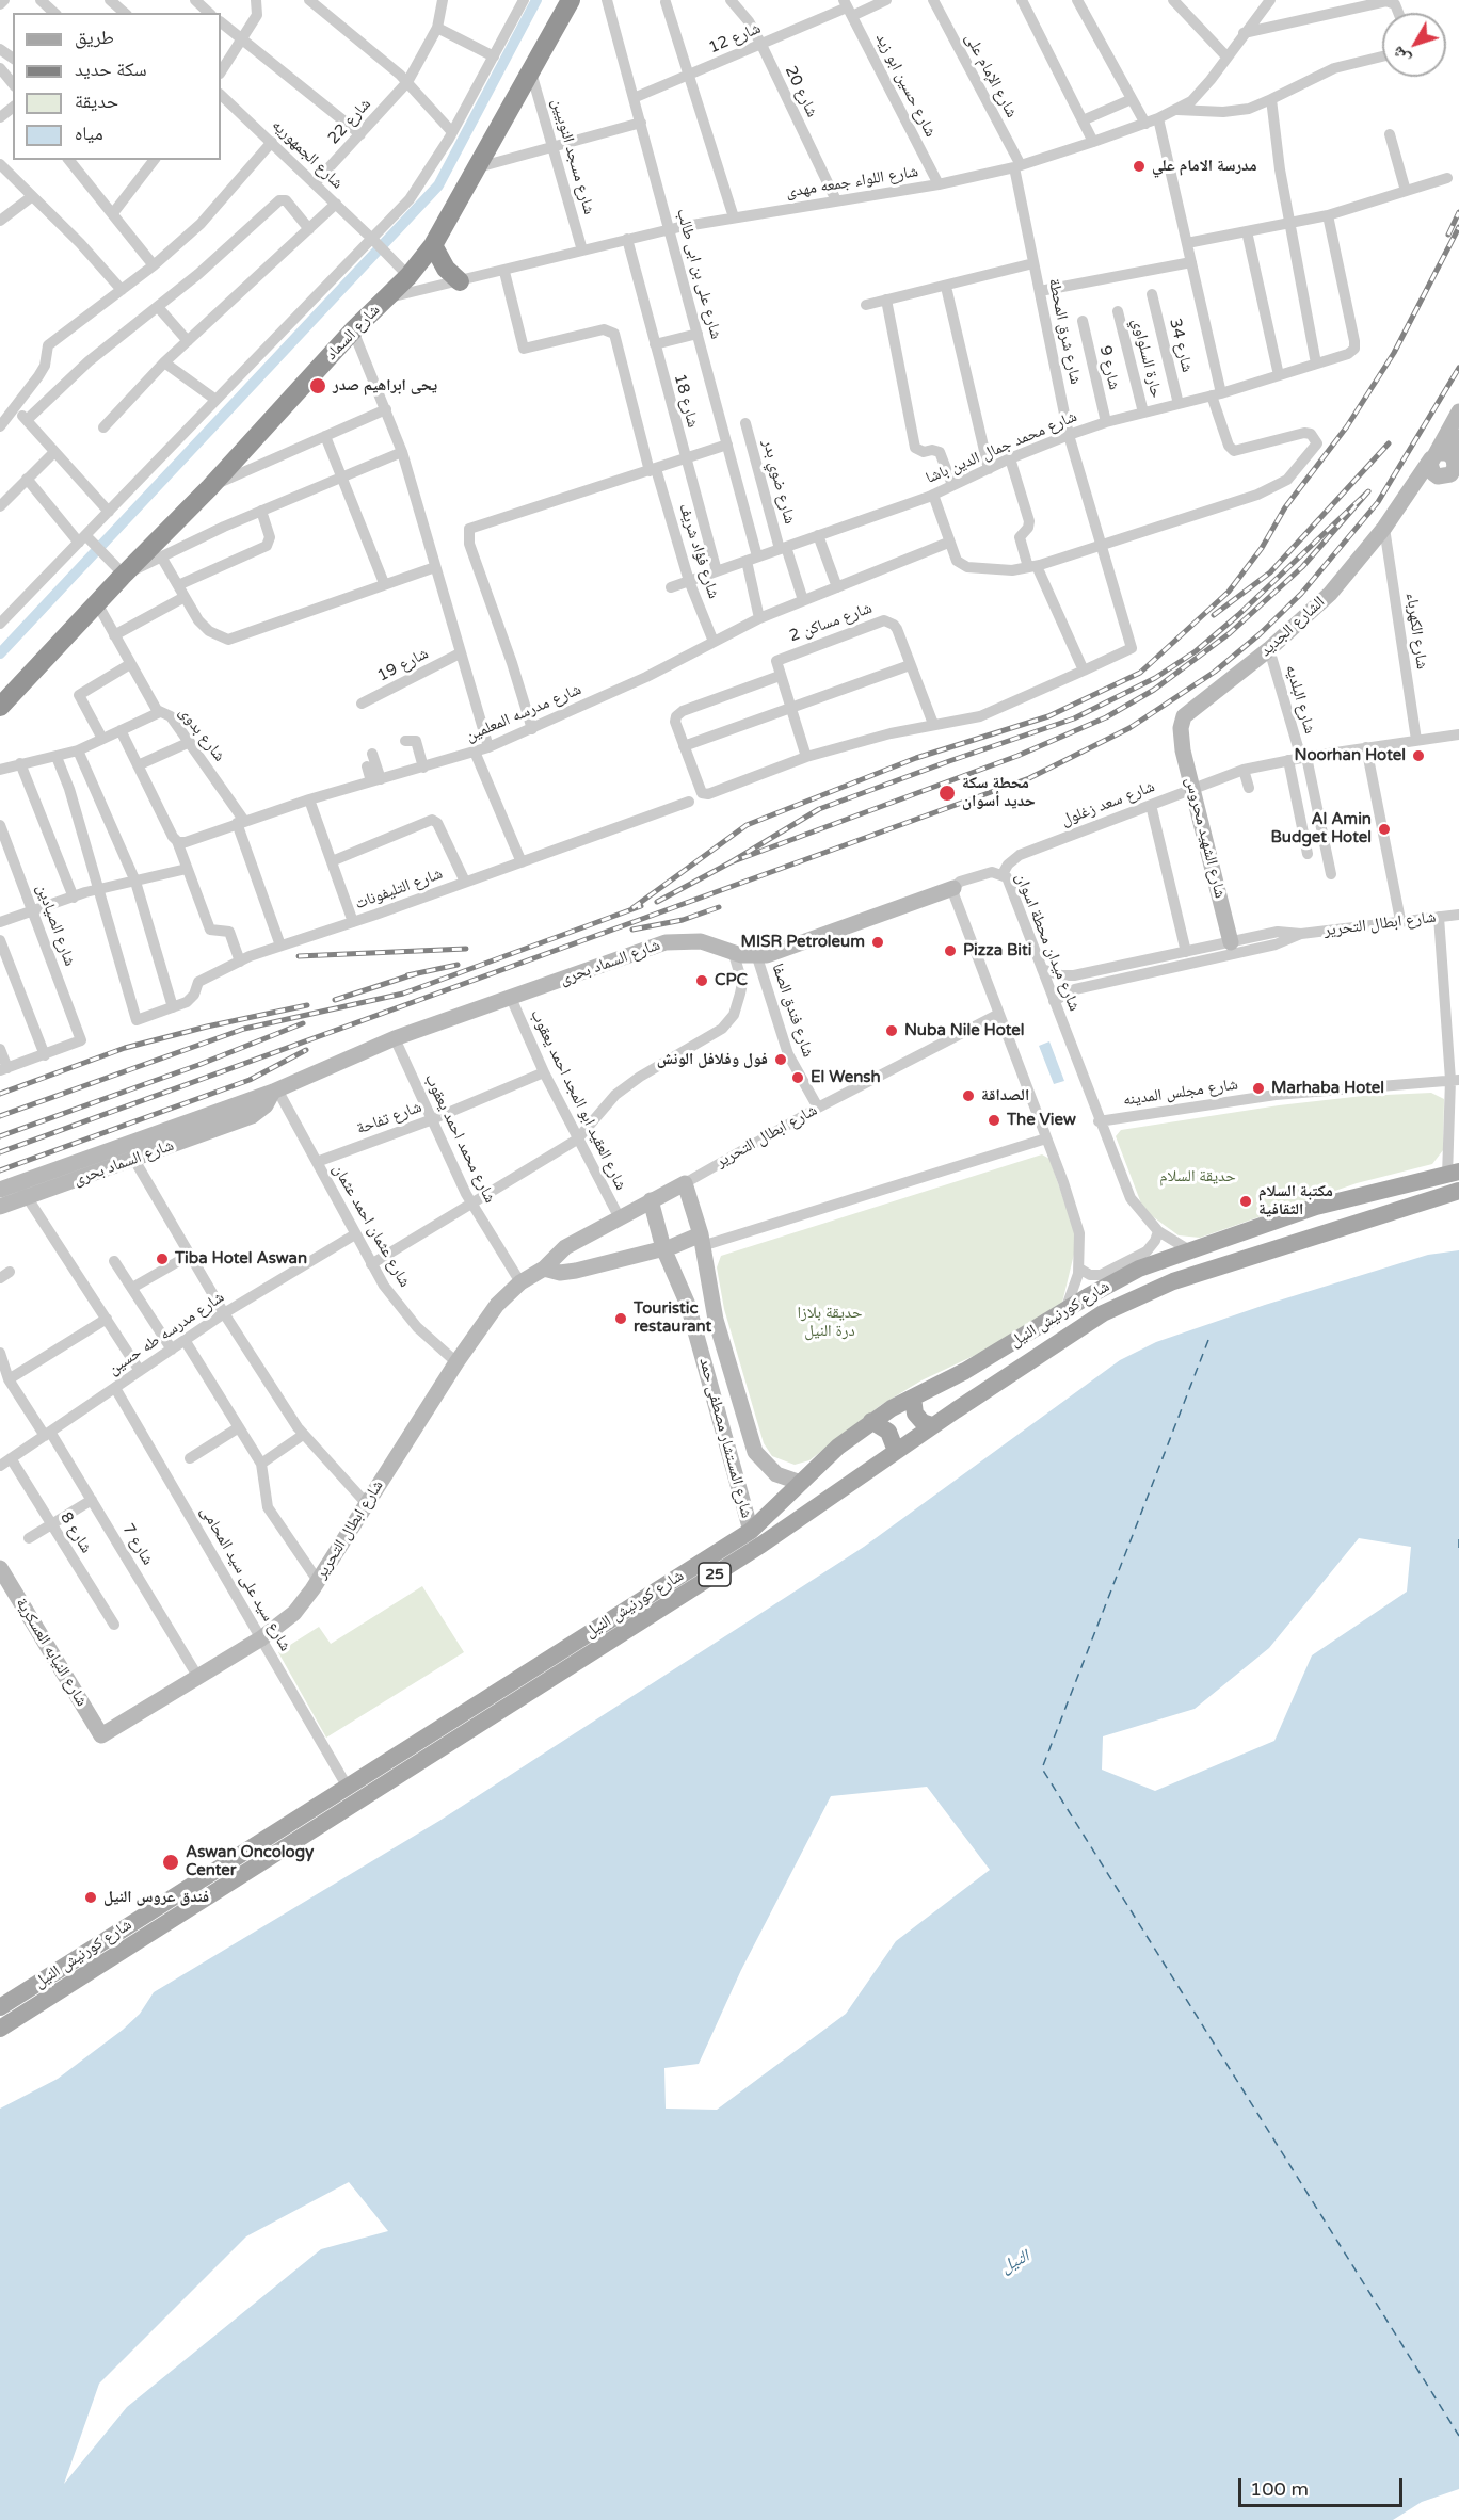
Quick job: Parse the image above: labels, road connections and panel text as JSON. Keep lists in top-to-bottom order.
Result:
{
  "streets": {
    "highway": ["شارع السماد"],
    "main road": ["شارع كورنيش النيل", "25"],
    "street": [
      "شارع 12",
      "شارع الإمام على",
      "شارع حسين ابو زيد",
      "شارع 20",
      "شارع 22",
      "شارع الجمهوريه",
      "شارع مسجد النوبيين",
      "شارع اللواء جمعه مهدى",
      "شارع على بن ابى طالب",
      "شارع شرق المحطة",
      "شارع 34",
      "حارة السلواوي",
      "شارع 9",
      "شارع 18",
      "شارع محمد جمال الدين باشا",
      "شارع ضوي بدر",
      "شارع فؤاد شريف",
      "شارع مساكن 2",
      "الشارع الجديد",
      "شارع الكهرباء",
      "شارع 19",
      "شارع البلديه",
      "شارع مدرسه المعلمين",
      "شارع بدوى",
      "شارع سعد زغلول",
      "شارع الشهيد محروس",
      "شارع التليفونات",
      "شارع ابطال التحرير",
      "شارع الصيادين",
      "شارع ميدان محطة اسوان",
      "شارع السماد بحرى",
      "شارع فندق الصفا",
      "شارع مجلس المدينه",
      "شارع العقيد ابو المجد احمد يعقوب",
      "شارع تفاحة",
      "شارع محمد احمد يعقوب",
      "شارع عثمان احمد عثمان",
      "شارع مدرسه طه حسين",
      "شارع المستشار مصطفى حمد",
      "شارع 8",
      "شارع 7",
      "شارع سيد على سيد المحامى",
      "شارع النيابه العسكرية"
    ]
  },
  "crossings": [
    ["شارع 12", "شارع حسين ابو زيد"],
    ["شارع 12", "شارع 20"],
    ["شارع 12", "شارع على بن ابى طالب"],
    ["شارع الإمام على", "شارع اللواء جمعه مهدى"],
    ["شارع الإمام على", "شارع شرق المحطة"],
    ["شارع حسين ابو زيد", "شارع اللواء جمعه مهدى"],
    ["شارع 20", "شارع اللواء جمعه مهدى"],
    ["شارع 22", "شارع الجمهوريه"],
    ["شارع الجمهوريه", "شارع السماد"],
    ["شارع مسجد النوبيين", "شارع اللواء جمعه مهدى"],
    ["شارع مسجد النوبيين", "شارع السماد"],
    ["شارع اللواء جمعه مهدى", "شارع على بن ابى طالب"],
    ["شارع اللواء جمعه مهدى", "شارع شرق المحطة"],
    ["شارع اللواء جمعه مهدى", "شارع السماد"],
    ["شارع اللواء جمعه مهدى", "شارع 18"],
    ["شارع اللواء جمعه مهدى", "شارع فؤاد شريف"],
    ["شارع على بن ابى طالب", "شارع محمد جمال الدين باشا"],
    ["شارع على بن ابى طالب", "شارع مدرسه المعلمين"],
    ["شارع شرق المحطة", "شارع محمد جمال الدين باشا"],
    ["شارع السماد", "شارع بدوى"],
    ["شارع 34", "شارع محمد جمال الدين باشا"],
    ["حارة السلواوي", "شارع محمد جمال الدين باشا"],
    ["شارع 9", "شارع محمد جمال الدين باشا"],
    ["شارع 18", "شارع محمد جمال الدين باشا"],
    ["شارع محمد جمال الدين باشا", "شارع ضوي بدر"],
    ["شارع محمد جمال الدين باشا", "شارع فؤاد شريف"],
    ["شارع ضوي بدر", "شارع مدرسه المعلمين"],
    ["شارع فؤاد شريف", "شارع مدرسه المعلمين"],
    ["الشارع الجديد", "شارع الكهرباء"],
    ["الشارع الجديد", "شارع البلديه"],
    ["الشارع الجديد", "شارع الشهيد محروس"],
    ["شارع الكهرباء", "شارع سعد زغلول"],
    ["شارع البلديه", "شارع سعد زغلول"],
    ["شارع مدرسه المعلمين", "شارع بدوى"],
    ["شارع بدوى", "شارع التليفونات"],
    ["شارع سعد زغلول", "شارع الشهيد محروس"],
    ["شارع سعد زغلول", "شارع ميدان محطة اسوان"],
    ["شارع الشهيد محروس", "شارع ابطال التحرير"],
    ["شارع ابطال التحرير", "شارع ميدان محطة اسوان"],
    ["شارع ابطال التحرير", "شارع فندق الصفا"],
    ["شارع ابطال التحرير", "شارع العقيد ابو المجد احمد يعقوب"],
    ["شارع ابطال التحرير", "شارع محمد احمد يعقوب"],
    ["شارع ابطال التحرير", "شارع عثمان احمد عثمان"],
    ["شارع ابطال التحرير", "شارع المستشار مصطفى حمد"],
    ["شارع ابطال التحرير", "شارع 7"],
    ["شارع ابطال التحرير", "شارع سيد على سيد المحامى"],
    ["شارع ابطال التحرير", "شارع النيابه العسكرية"],
    ["شارع ميدان محطة اسوان", "شارع السماد بحرى"],
    ["شارع ميدان محطة اسوان", "شارع مجلس المدينه"],
    ["شارع ميدان محطة اسوان", "شارع كورنيش النيل"],
    ["شارع السماد بحرى", "شارع فندق الصفا"],
    ["شارع السماد بحرى", "شارع العقيد ابو المجد احمد يعقوب"],
    ["شارع السماد بحرى", "شارع محمد احمد يعقوب"],
    ["شارع السماد بحرى", "شارع عثمان احمد عثمان"],
    ["شارع العقيد ابو المجد احمد يعقوب", "شارع تفاحة"],
    ["شارع تفاحة", "شارع محمد احمد يعقوب"],
    ["شارع تفاحة", "شارع عثمان احمد عثمان"],
    ["شارع عثمان احمد عثمان", "شارع مدرسه طه حسين"],
    ["شارع كورنيش النيل", "شارع المستشار مصطفى حمد"],
    ["شارع كورنيش النيل", "شارع سيد على سيد المحامى"],
    ["شارع مدرسه طه حسين", "شارع 8"],
    ["شارع مدرسه طه حسين", "شارع 7"],
    ["شارع مدرسه طه حسين", "شارع سيد على سيد المحامى"]
  ],
  "water": ["النيل"],
  "parks": ["حديقة السلام", "حديقة بلازا درة النيل"],
  "places": [
    "مدرسة الامام علي",
    "يحى ابراهيم صدر",
    "Noorhan Hotel",
    "محطة سكة حديد أسوان",
    "Al Amin Budget Hotel",
    "MISR Petroleum",
    "Pizza Biti",
    "CPC",
    "Nuba Nile Hotel",
    "فول وفلافل الونش",
    "El Wensh",
    "Marhaba Hotel",
    "الصداقة",
    "The View",
    "مكتبة السلام الثقافية",
    "Tiba Hotel Aswan",
    "Touristic restaurant",
    "Aswan Oncology Center",
    "فندق عروس النيل"
  ],
  "legend": [
    "طريق",
    "سكة حديد",
    "حديقة",
    "مياه"
  ],
  "scale_bar": "100 m",
  "north": "bottom left"
}
